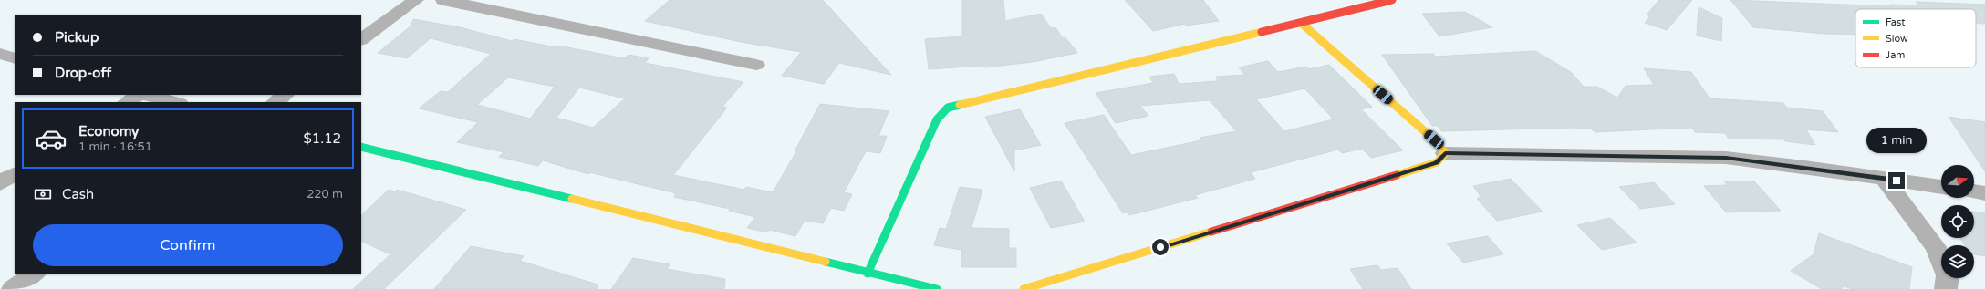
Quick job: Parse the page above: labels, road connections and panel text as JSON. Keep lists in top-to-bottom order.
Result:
{
  "legend": ["Fast", "Slow", "Jam"],
  "north": "right",
  "page": {
    "banner": ["Pickup", "Drop-off"],
    "list": [
      {
        "name": "Economy",
        "note": "1 min · 16:51",
        "value": "$1.12"
      }
    ],
    "bubble": "1 min",
    "pay": ["Cash", "220 m"],
    "buttons": "Confirm"
  }
}
